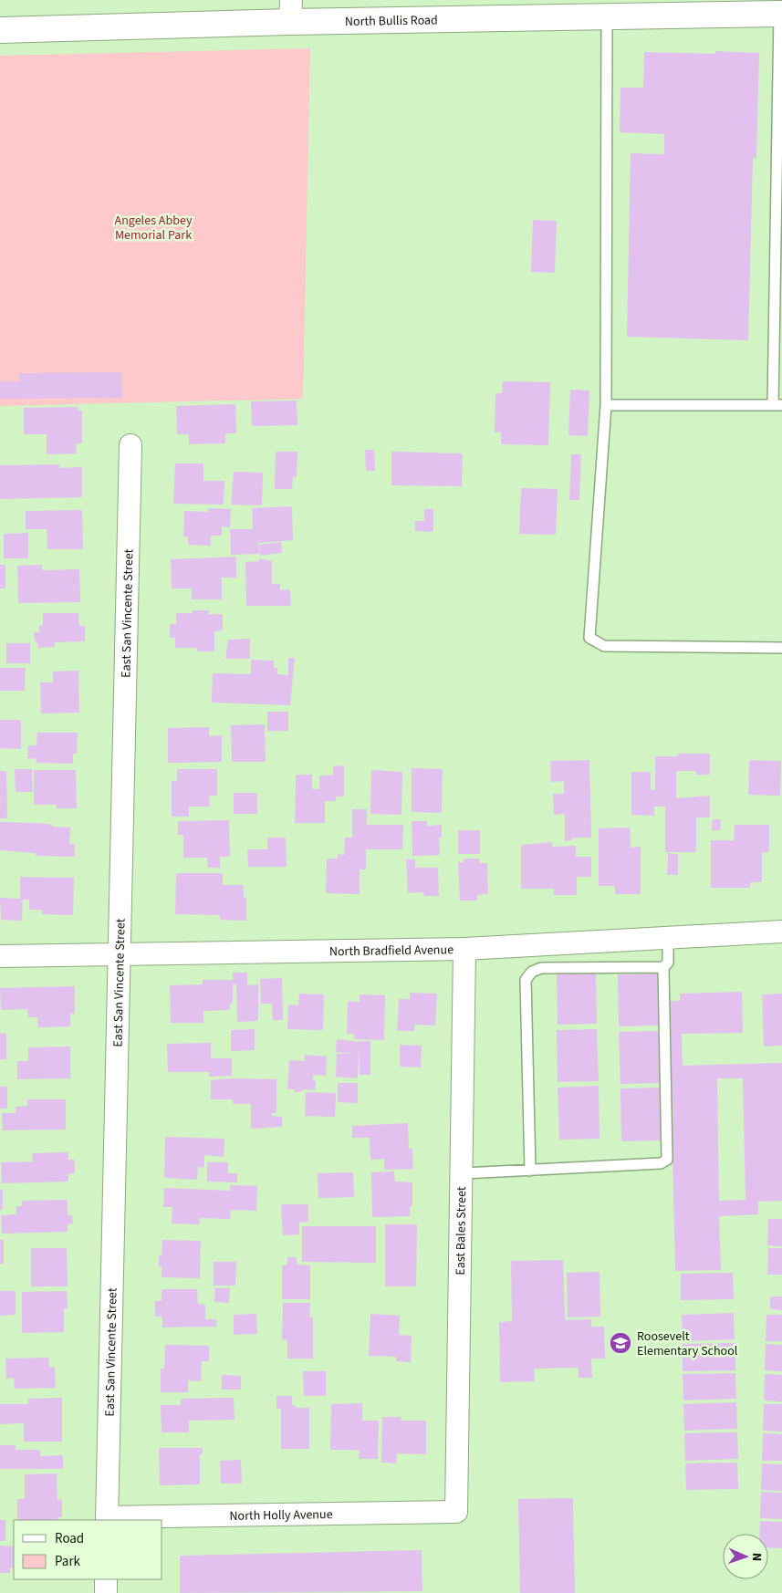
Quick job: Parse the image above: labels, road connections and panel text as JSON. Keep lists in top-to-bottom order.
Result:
{
  "streets": {
    "street": [
      "North Bullis Road",
      "East San Vincente Street",
      "North Bradfield Avenue",
      "East Bales Street",
      "North Holly Avenue"
    ]
  },
  "crossings": [
    ["East San Vincente Street", "North Bradfield Avenue"],
    ["East San Vincente Street", "North Holly Avenue"],
    ["North Bradfield Avenue", "East Bales Street"],
    ["East Bales Street", "North Holly Avenue"]
  ],
  "parks": ["Angeles Abbey Memorial Park"],
  "places": {
    "school or university": ["Roosevelt Elementary School"]
  },
  "legend": ["Road", "Park"],
  "north": "right"
}
